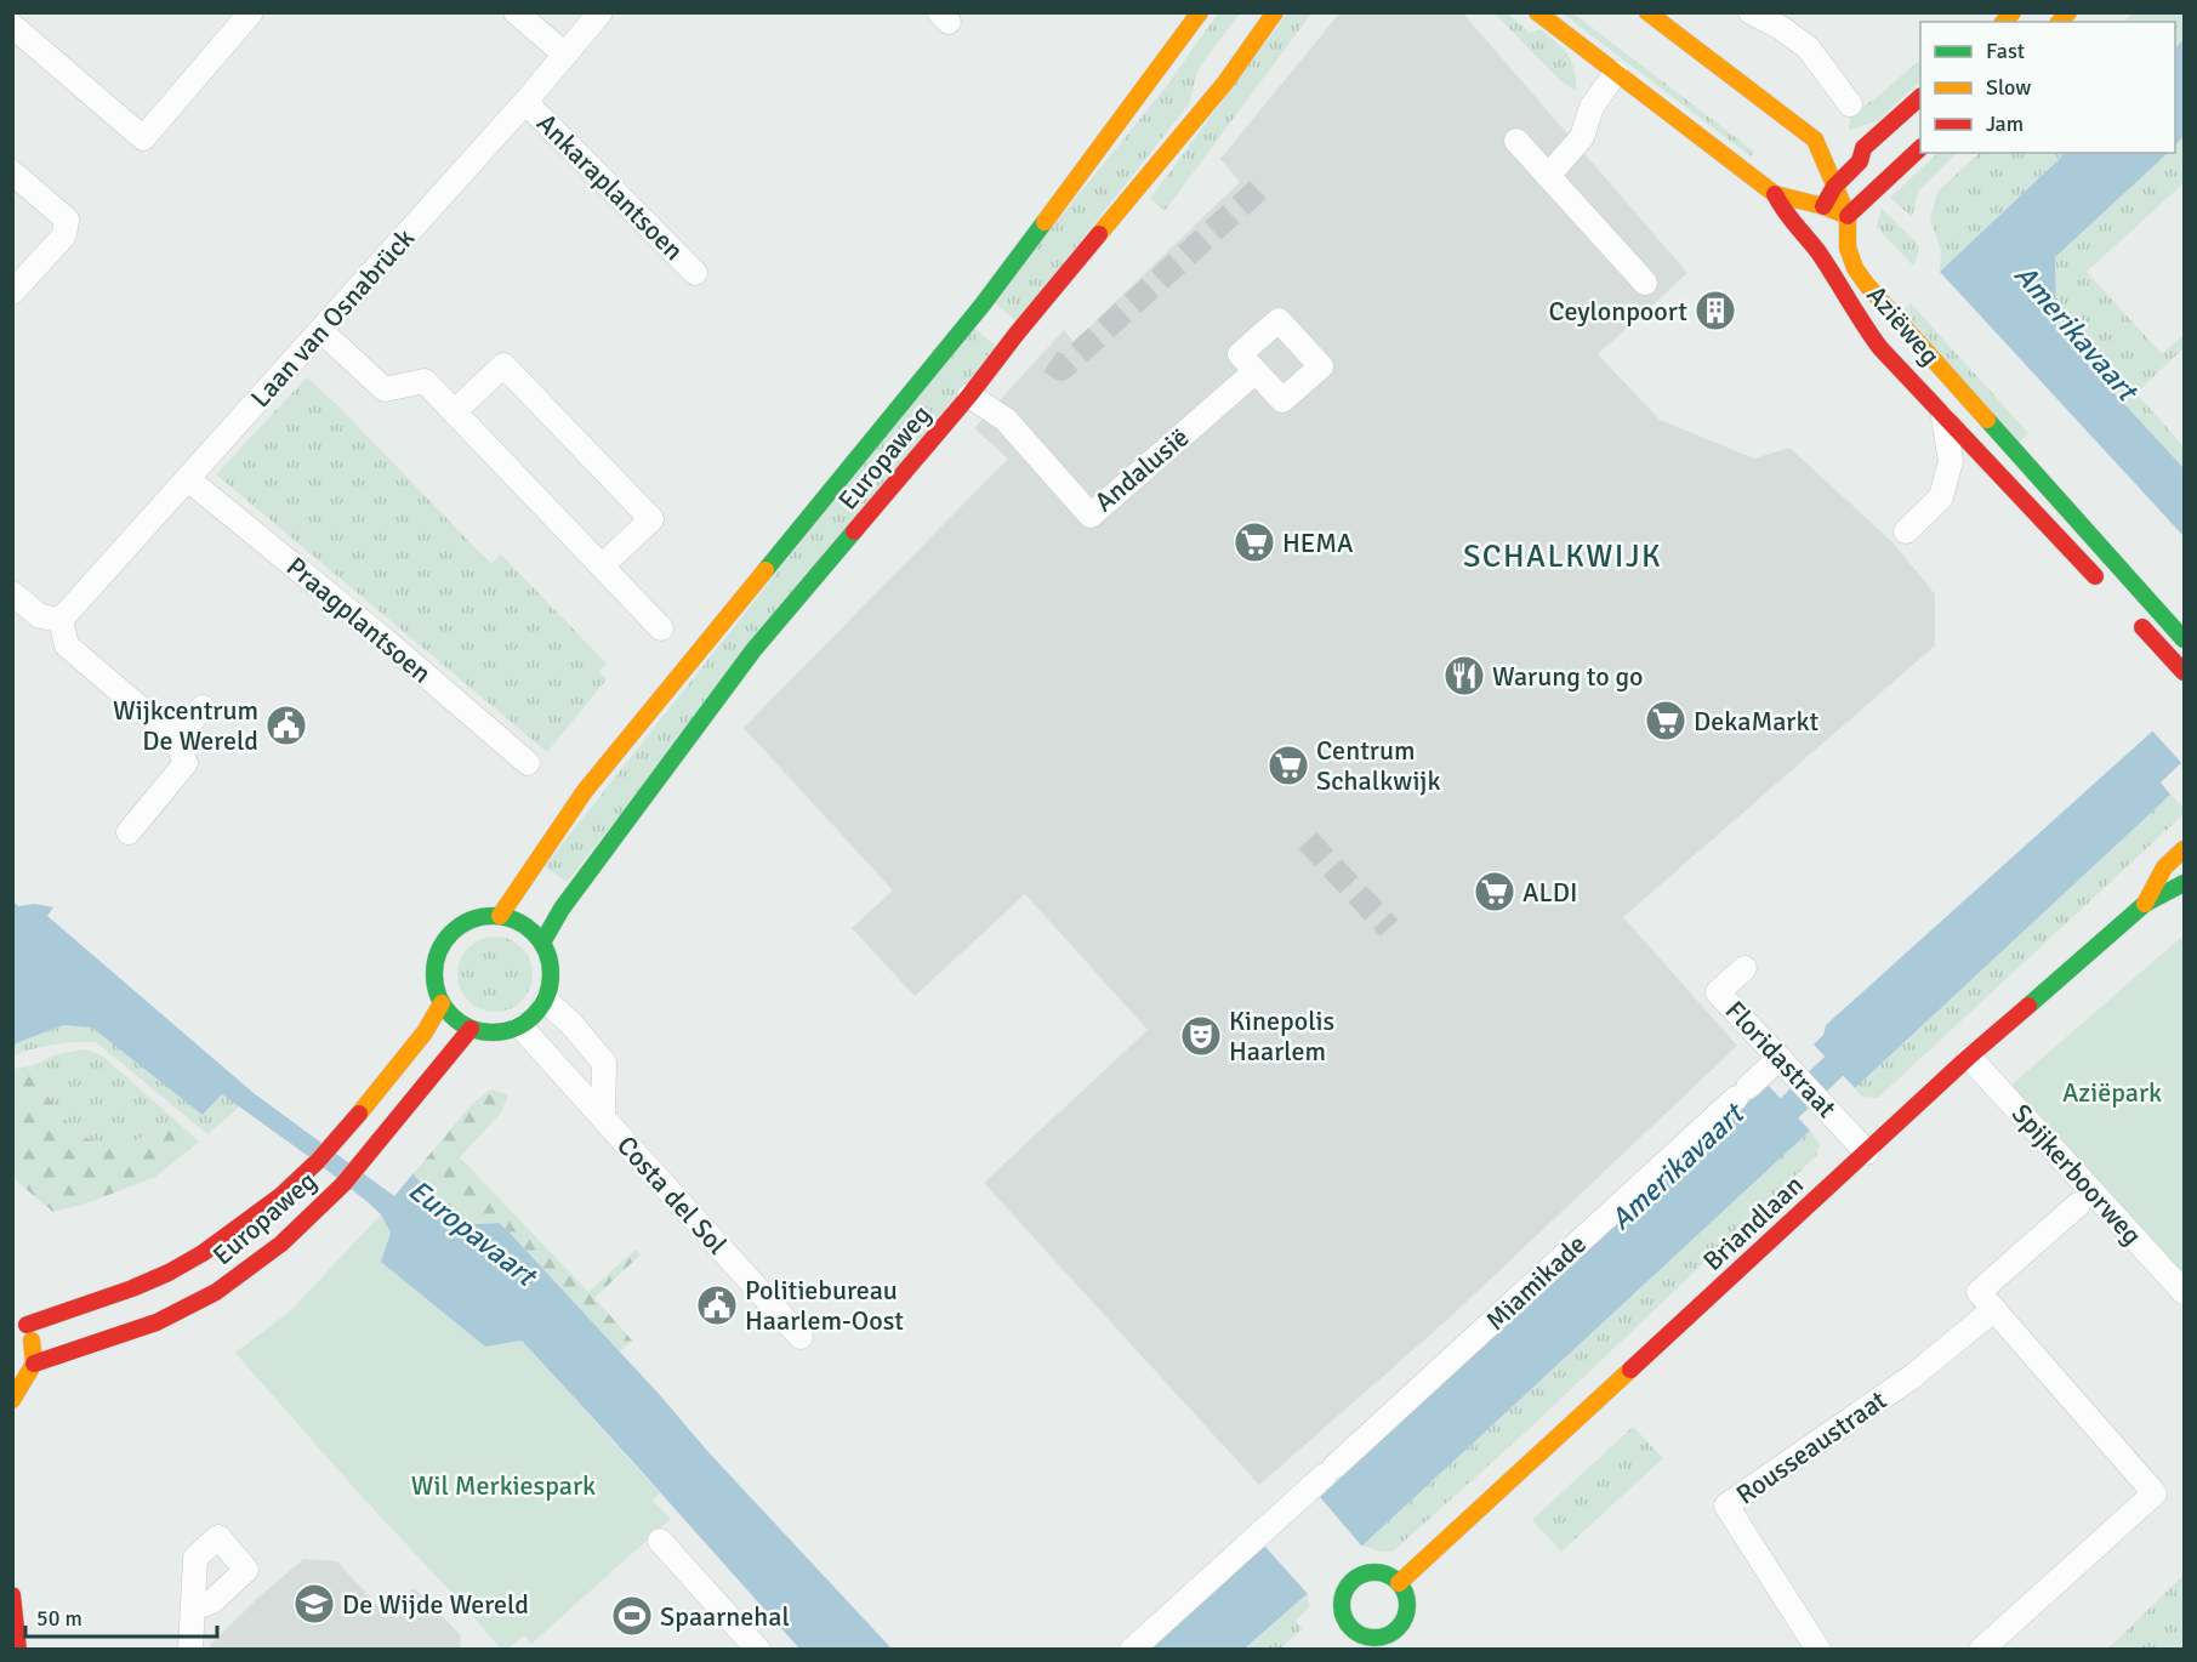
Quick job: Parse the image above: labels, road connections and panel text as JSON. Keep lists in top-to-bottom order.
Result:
{
  "streets": {
    "main road": ["Aziëweg", "Europaweg", "Briandlaan"],
    "street": [
      "Ankaraplantsoen",
      "Laan van Osnabrück",
      "Andalusië",
      "Praagplantsoen",
      "Floridastraat",
      "Spijkerboorweg",
      "Costa del Sol",
      "Miamikade",
      "Rousseaustraat"
    ]
  },
  "crossings": [
    ["Ankaraplantsoen", "Laan van Osnabrück"],
    ["Laan van Osnabrück", "Praagplantsoen"],
    ["Europaweg", "Andalusië"],
    ["Europaweg", "Costa del Sol"],
    ["Floridastraat", "Briandlaan"],
    ["Floridastraat", "Miamikade"],
    ["Spijkerboorweg", "Briandlaan"]
  ],
  "districts": ["SCHALKWIJK"],
  "water": ["Amerikavaart", "Europavaart"],
  "parks": ["Aziëpark", "Wil Merkiespark"],
  "places": {
    "building": ["Ceylonpoort"],
    "supermarket": [
      "HEMA",
      "DekaMarkt",
      "Centrum Schalkwijk",
      "ALDI"
    ],
    "restaurant": ["Warung to go"],
    "public building": ["Wijkcentrum De Wereld", "Politiebureau Haarlem-Oost"],
    "theatre": ["Kinepolis Haarlem"],
    "school or university": ["De Wijde Wereld"],
    "sports": ["Spaarnehal"]
  },
  "legend": ["Fast", "Slow", "Jam"],
  "scale_bar": "50 m"
}
